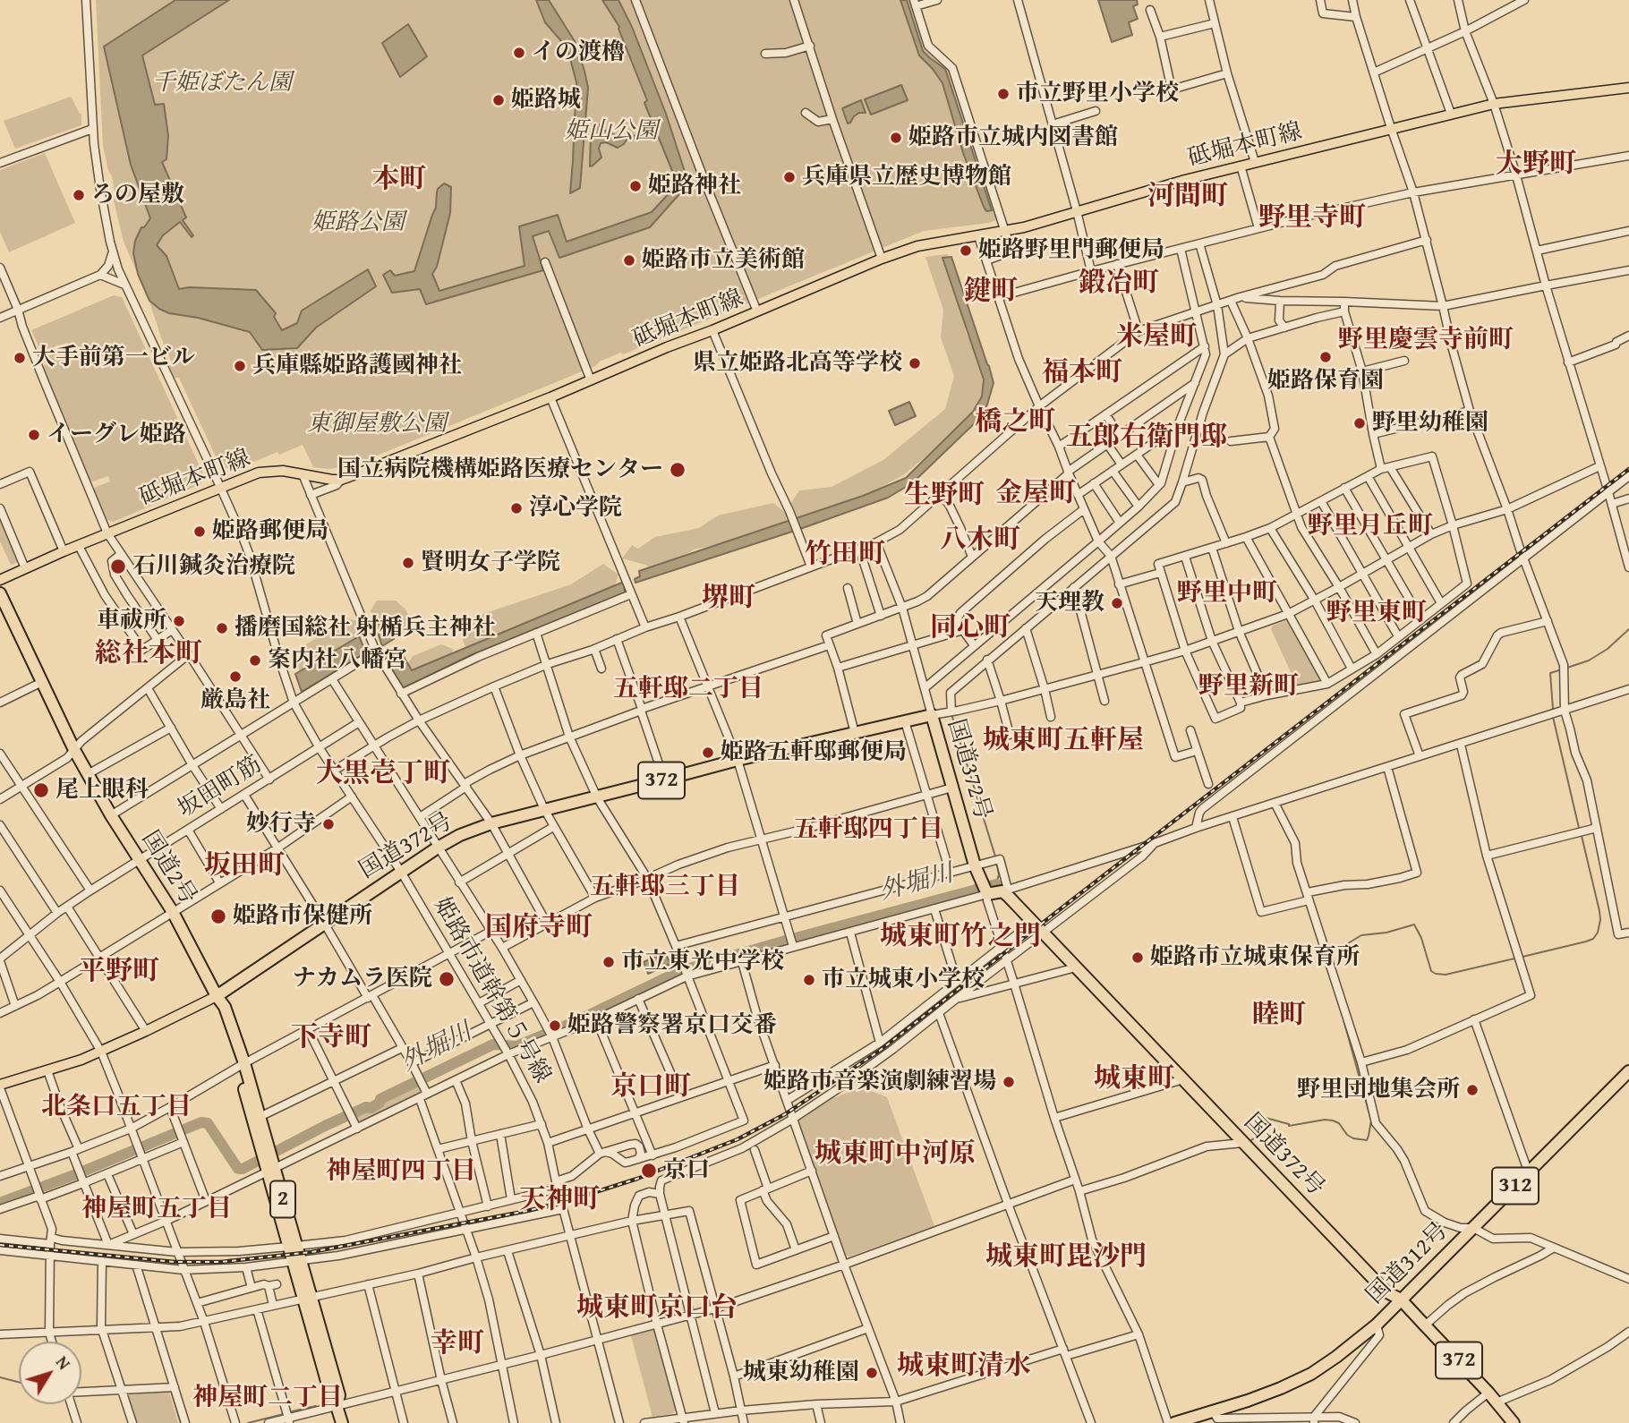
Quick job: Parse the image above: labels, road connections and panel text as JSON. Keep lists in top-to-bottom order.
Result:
{
  "streets": {
    "highway": [
      "国道372号",
      "372",
      "国道2号",
      "312",
      "2",
      "国道312号"
    ],
    "main road": ["砥堀本町線"],
    "street": ["坂田町筋", "姫路市道幹第５号線"]
  },
  "crossings": [
    ["砥堀本町線", "姫路市道幹第５号線"],
    ["国道372号", "国道2号"],
    ["国道372号", "姫路市道幹第５号線"],
    ["国道372号", "国道312号"],
    ["坂田町筋", "国道2号"],
    ["坂田町筋", "姫路市道幹第５号線"]
  ],
  "districts": [
    "大野町",
    "本町",
    "河間町",
    "野里寺町",
    "鍛冶町",
    "鍵町",
    "米屋町",
    "野里慶雲寺前町",
    "福本町",
    "橋之町",
    "五郎右衛門邸",
    "金屋町",
    "生野町",
    "野里月丘町",
    "八木町",
    "竹田町",
    "野里中町",
    "堺町",
    "野里東町",
    "同心町",
    "総社本町",
    "野里新町",
    "五軒邸二丁目",
    "城東町五軒屋",
    "大黒壱丁町",
    "五軒邸四丁目",
    "坂田町",
    "五軒邸三丁目",
    "国府寺町",
    "城東町竹之門",
    "平野町",
    "睦町",
    "下寺町",
    "城東町",
    "京口町",
    "北条口五丁目",
    "城東町中河原",
    "神屋町四丁目",
    "天神町",
    "神屋町五丁目",
    "城東町毘沙門",
    "城東町京口台",
    "幸町",
    "城東町清水",
    "神屋町二丁目"
  ],
  "water": ["外堀川"],
  "parks": [
    "千姫ぼたん園",
    "姫山公園",
    "姫路公園",
    "東御屋敷公園"
  ],
  "places": [
    "イの渡櫓",
    "市立野里小学校",
    "姫路城",
    "姫路市立城内図書館",
    "兵庫県立歴史博物館",
    "姫路神社",
    "ろの屋敷",
    "姫路野里門郵便局",
    "姫路市立美術館",
    "姫路保育園",
    "大手前第一ビル",
    "県立姫路北高等学校",
    "兵庫縣姫路護國神社",
    "野里幼稚園",
    "イーグレ姫路",
    "国立病院機構姫路医療センター",
    "淳心学院",
    "姫路郵便局",
    "賢明女子学院",
    "石川鍼灸治療院",
    "天理教",
    "車祓所",
    "播磨国総社 射楯兵主神社",
    "案内社八幡宮",
    "厳島社",
    "姫路五軒邸郵便局",
    "尾上眼科",
    "妙行寺",
    "姫路市保健所",
    "姫路市立城東保育所",
    "市立東光中学校",
    "ナカムラ医院",
    "市立城東小学校",
    "姫路警察署京口交番",
    "姫路市音楽演劇練習場",
    "野里団地集会所",
    "京口",
    "城東幼稚園"
  ],
  "north": "top right"
}
